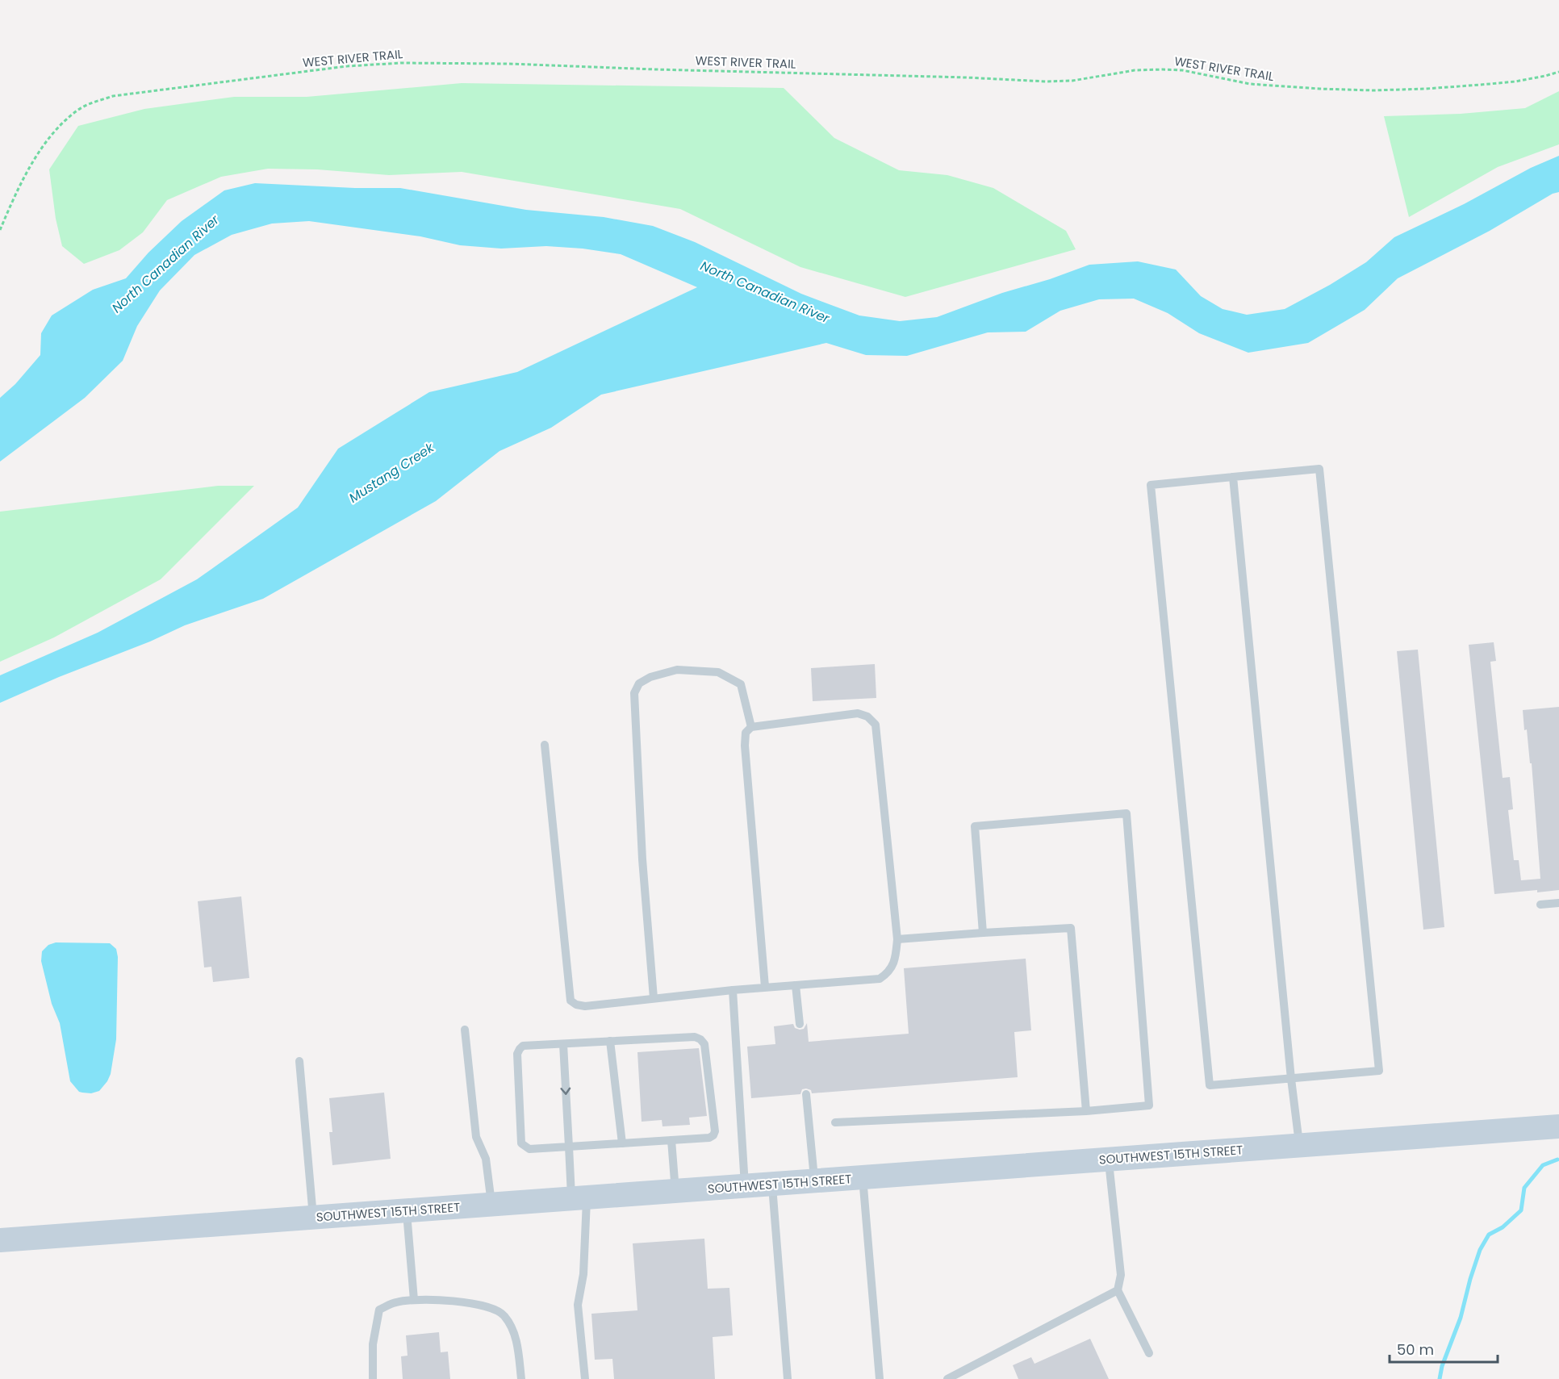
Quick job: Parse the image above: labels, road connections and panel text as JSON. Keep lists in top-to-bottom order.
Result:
{
  "streets": {
    "main road": ["SOUTHWEST 15TH STREET"],
    "path": ["WEST RIVER TRAIL"]
  },
  "water": ["North Canadian River", "Mustang Creek"],
  "scale_bar": "50 m"
}
